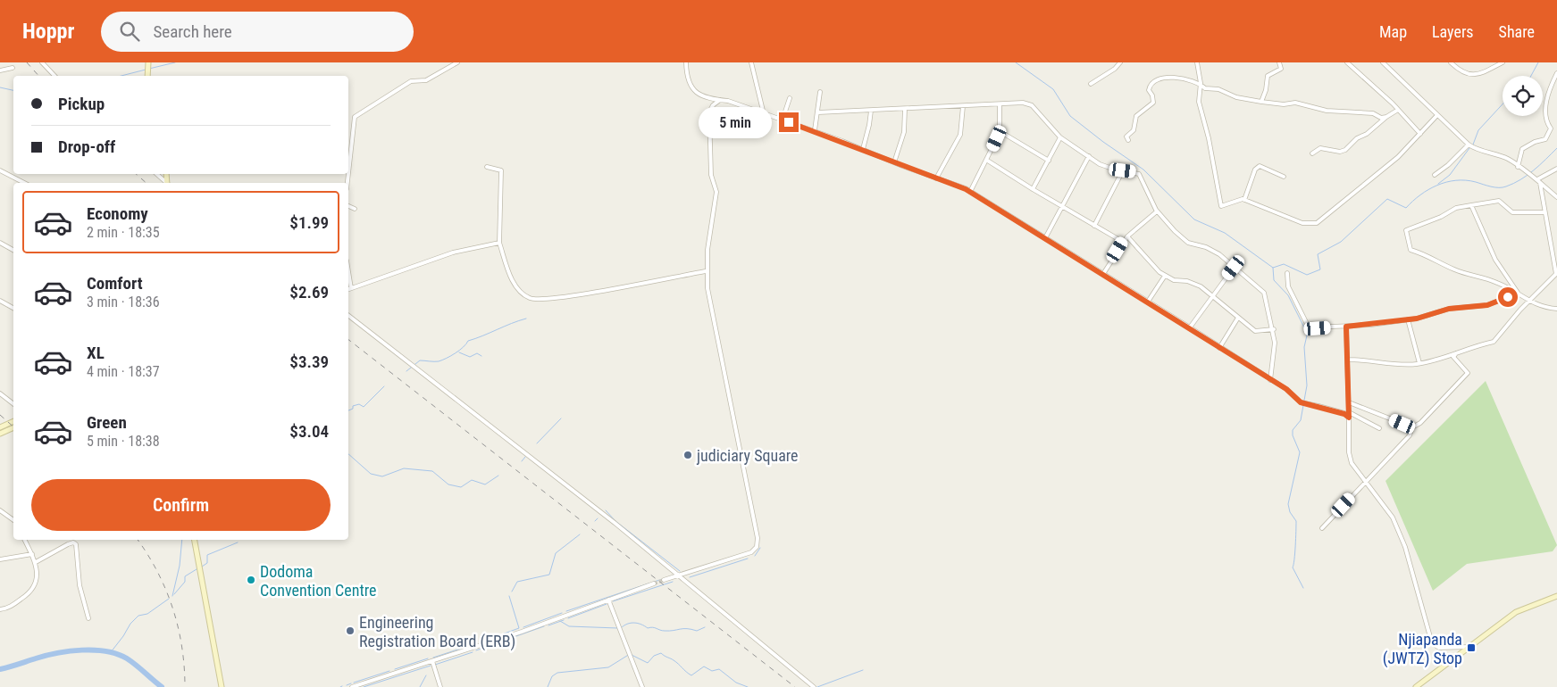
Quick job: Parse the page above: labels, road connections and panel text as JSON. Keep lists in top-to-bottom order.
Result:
{
  "places": {
    "other": ["judiciary Square", "Dodoma Convention Centre", "Engineering Registration Board (ERB)"],
    "transit": ["Njiapanda (JWTZ) Stop"]
  },
  "page": {
    "header": "Hoppr",
    "search": "Search here",
    "nav": ["Map", "Layers", "Share"],
    "banner": ["Pickup", "Drop-off"],
    "bubble": "5 min",
    "list": [
      {
        "name": "Economy",
        "note": "2 min · 18:35",
        "value": "$1.99"
      },
      {
        "name": "Comfort",
        "note": "3 min · 18:36",
        "value": "$2.69"
      },
      {
        "name": "XL",
        "note": "4 min · 18:37",
        "value": "$3.39"
      },
      {
        "name": "Green",
        "note": "5 min · 18:38",
        "value": "$3.04"
      }
    ],
    "buttons": "Confirm"
  }
}
